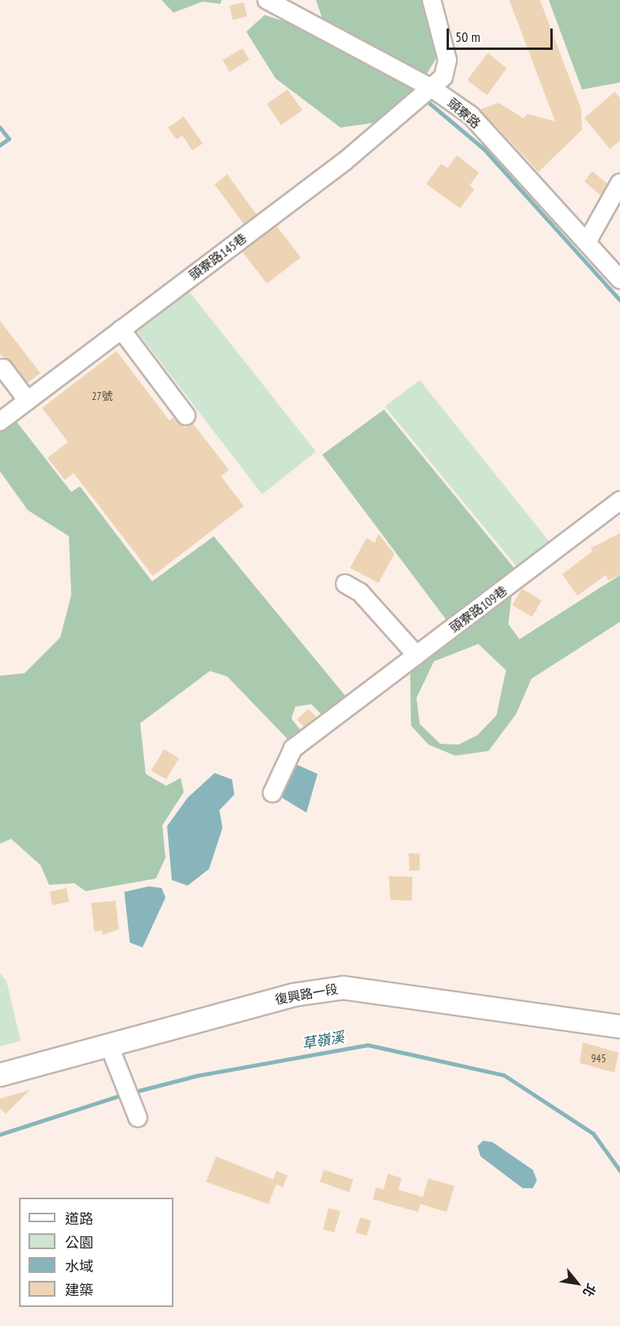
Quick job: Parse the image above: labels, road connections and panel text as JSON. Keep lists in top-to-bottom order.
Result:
{
  "streets": {
    "main road": ["復興路一段"],
    "street": ["頭寮路", "頭寮路145巷", "頭寮路109巷"]
  },
  "crossings": [
    ["頭寮路", "頭寮路145巷"]
  ],
  "water": ["草嶺溪"],
  "house_numbers": ["27號", "945"],
  "legend": [
    "道路",
    "公園",
    "水域",
    "建築"
  ],
  "scale_bar": "50 m",
  "north": "bottom right"
}
